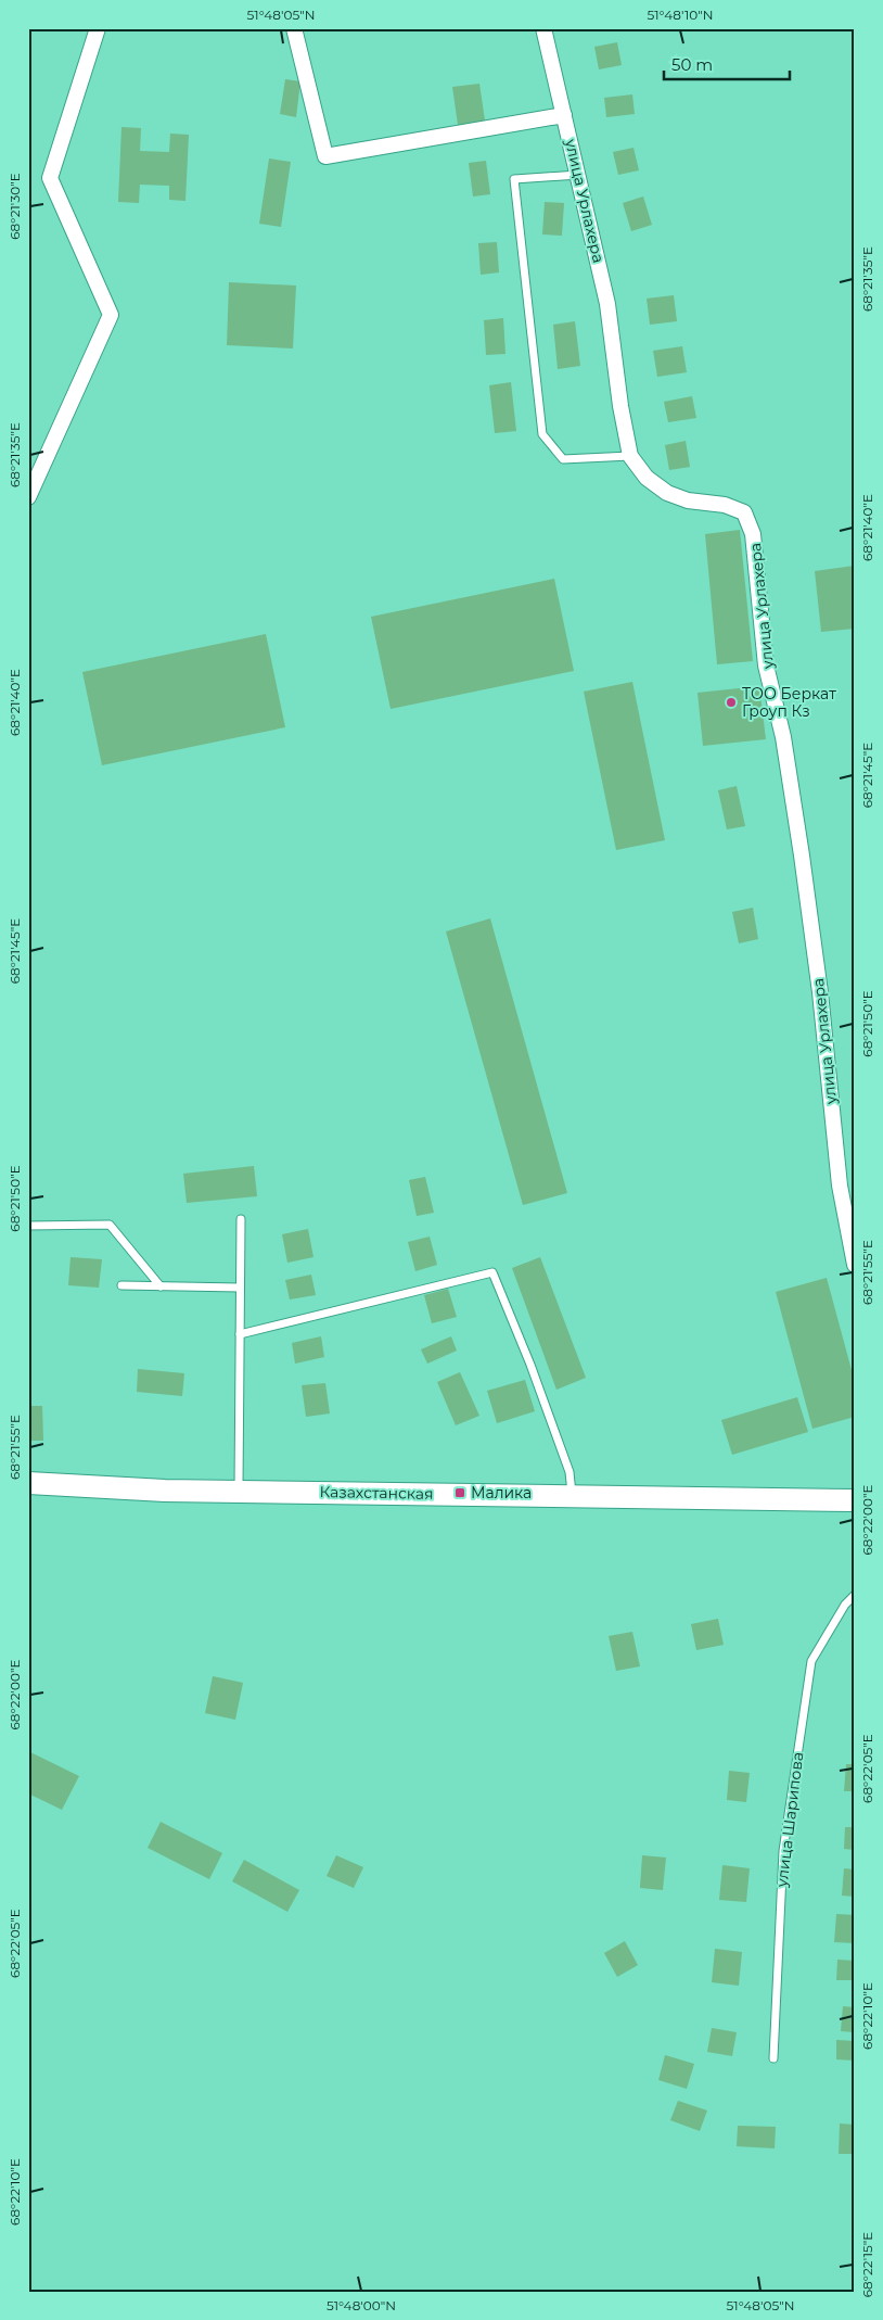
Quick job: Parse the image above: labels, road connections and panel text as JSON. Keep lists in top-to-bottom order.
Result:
{
  "streets": {
    "main road": ["Казахстанская"],
    "street": ["улица Урлахера"],
    "lane": ["улица Шарипова"]
  },
  "places": {
    "other": ["ТОО Беркат Гроуп Кз"],
    "transit": ["Малика"]
  },
  "scale_bar": "50 m",
  "coordinates": [
    "51°48'05\"N",
    "51°48'10\"N",
    "68°21'30\"E",
    "68°21'35\"E",
    "68°21'40\"E",
    "68°21'45\"E",
    "68°21'50\"E",
    "68°21'55\"E",
    "68°22'00\"E",
    "68°22'05\"E",
    "68°22'10\"E",
    "68°22'15\"E",
    "51°48'00\"N"
  ]
}
